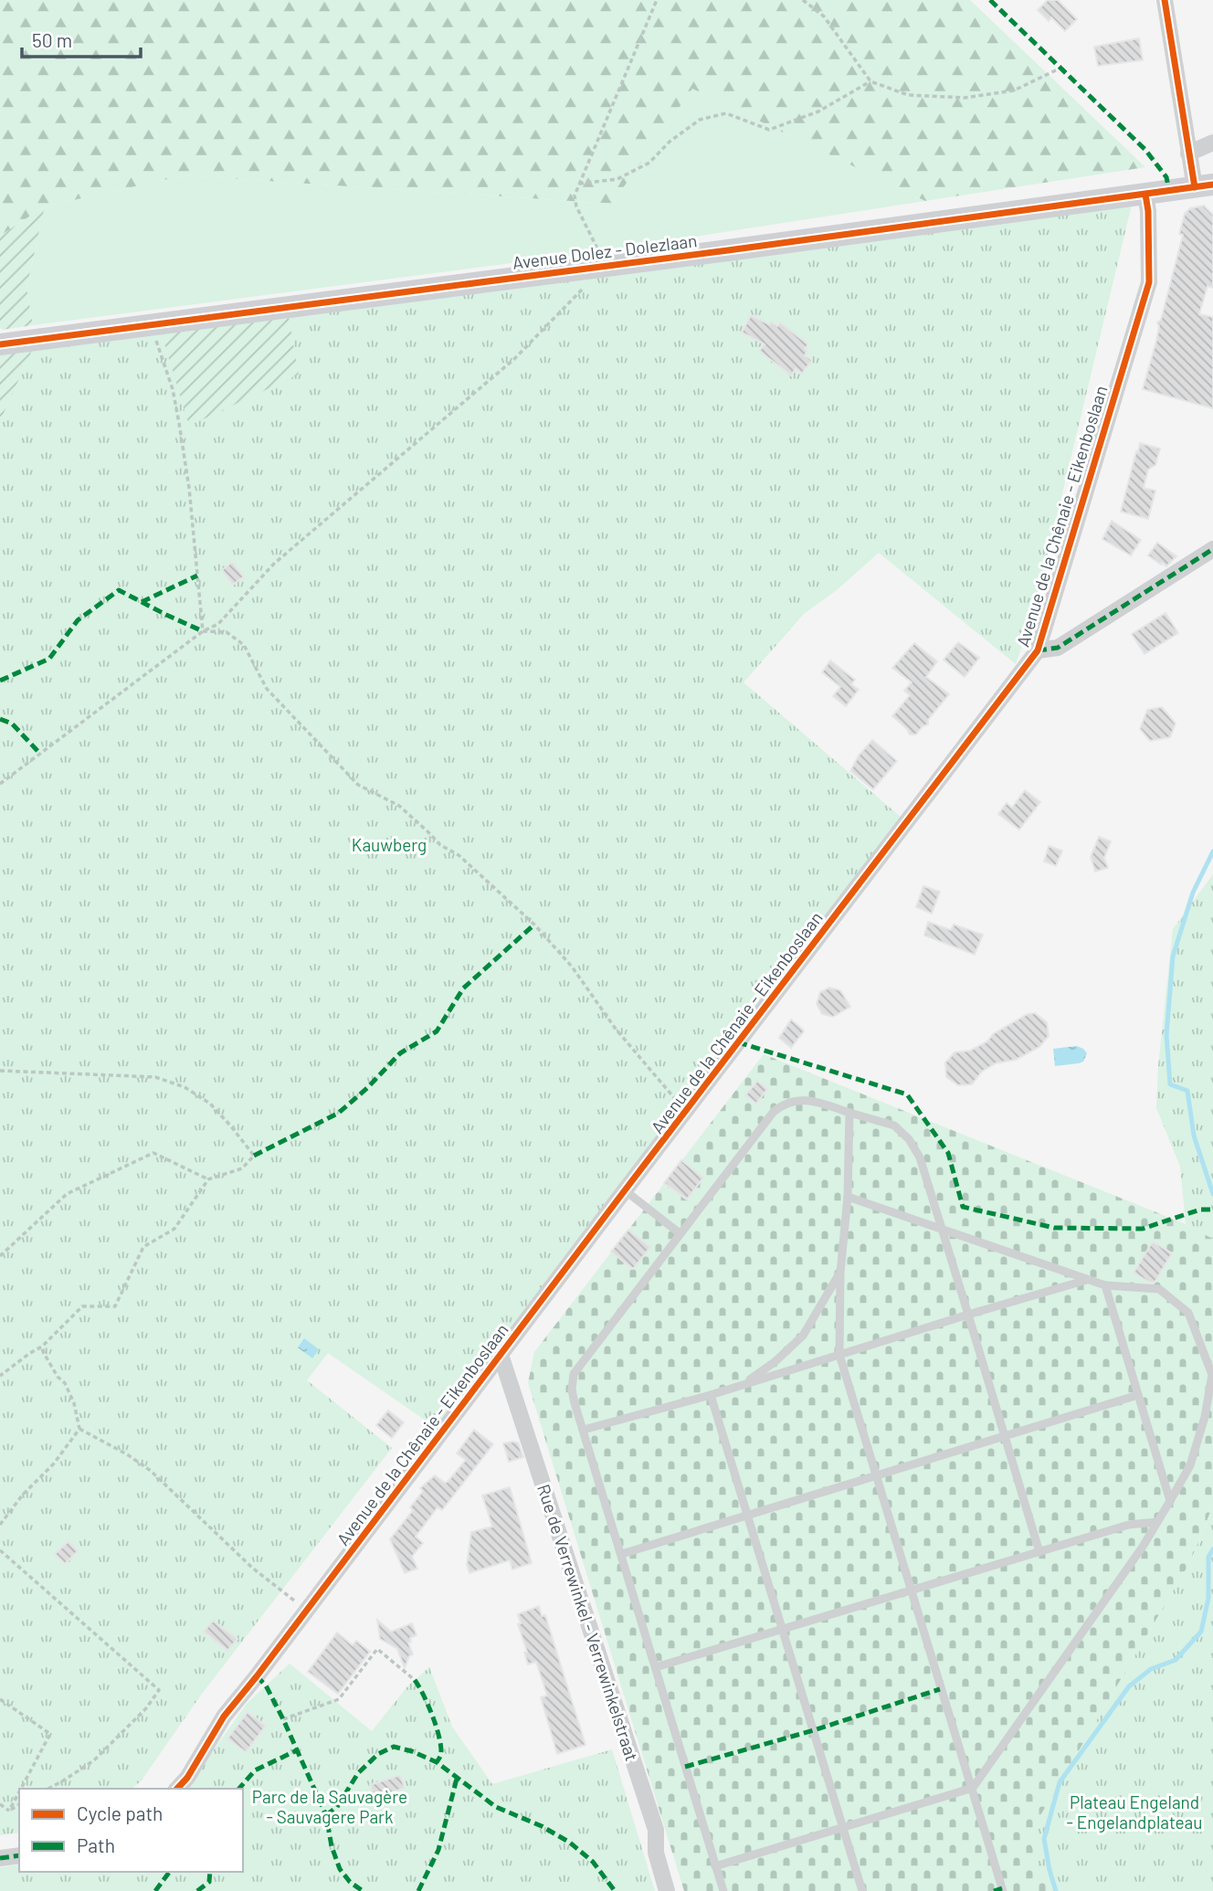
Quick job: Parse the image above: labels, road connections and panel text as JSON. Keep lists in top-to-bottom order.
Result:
{
  "streets": {
    "street": ["Avenue Dolez - Dolezlaan", "Avenue de la Chênaie - Eikenboslaan", "Rue de Verrewinkel - Verrewinkelstraat"]
  },
  "crossings": [
    ["Avenue Dolez - Dolezlaan", "Avenue de la Chênaie - Eikenboslaan"],
    ["Avenue de la Chênaie - Eikenboslaan", "Rue de Verrewinkel - Verrewinkelstraat"]
  ],
  "parks": ["Kauwberg", "Parc de la Sauvagère - Sauvagere Park", "Plateau Engeland - Engelandplateau"],
  "legend": ["Cycle path", "Path"],
  "scale_bar": "50 m"
}
